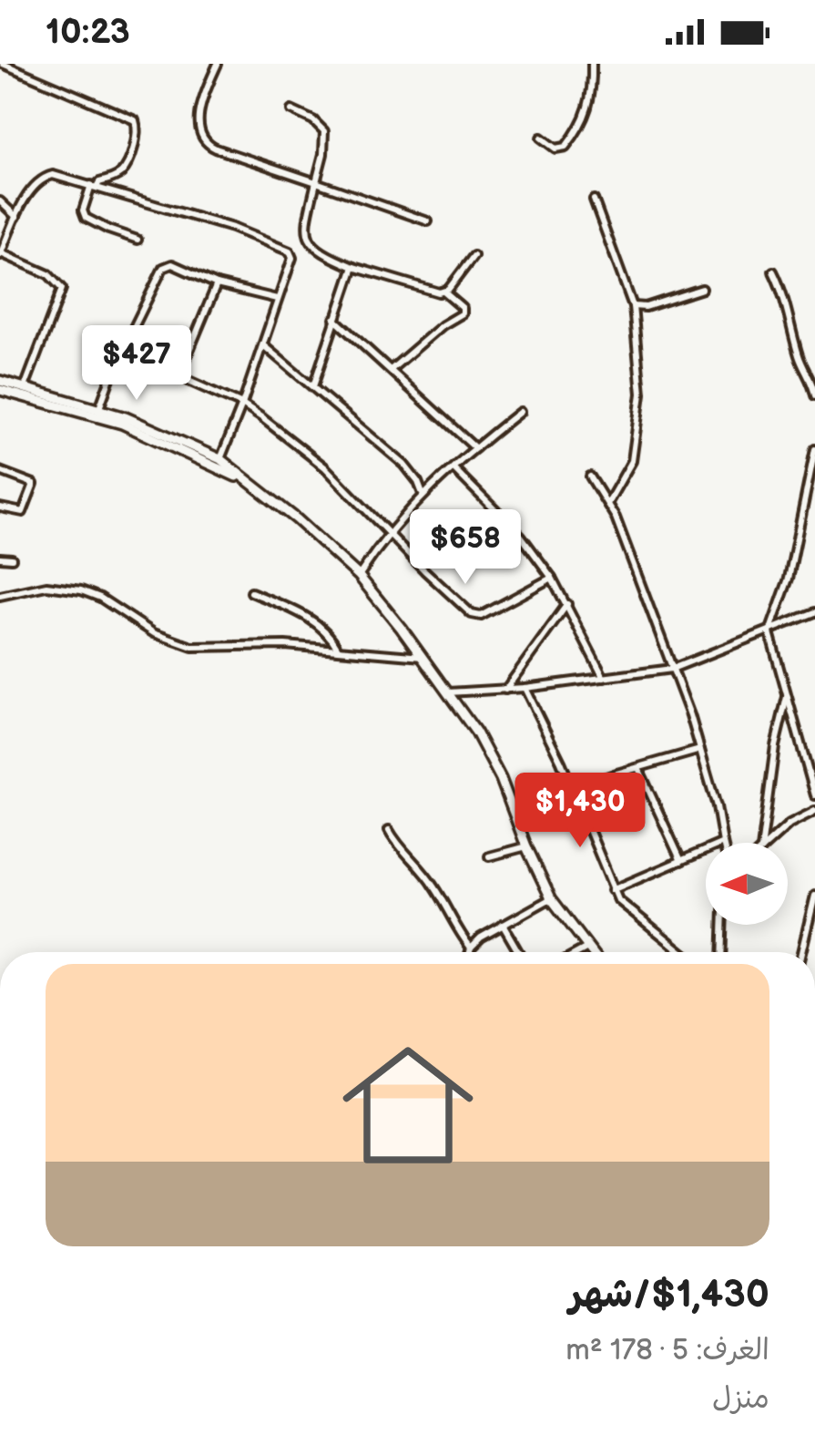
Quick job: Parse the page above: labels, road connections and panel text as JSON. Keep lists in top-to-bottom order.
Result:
{
  "north": "left",
  "page": {
    "status": "10:23",
    "price": ["$427", "$658", "$1,430"],
    "list": [
      {
        "name": "$1,430/شهر",
        "note": "الغرف: 5 · 178 m² · منزل"
      }
    ]
  }
}
